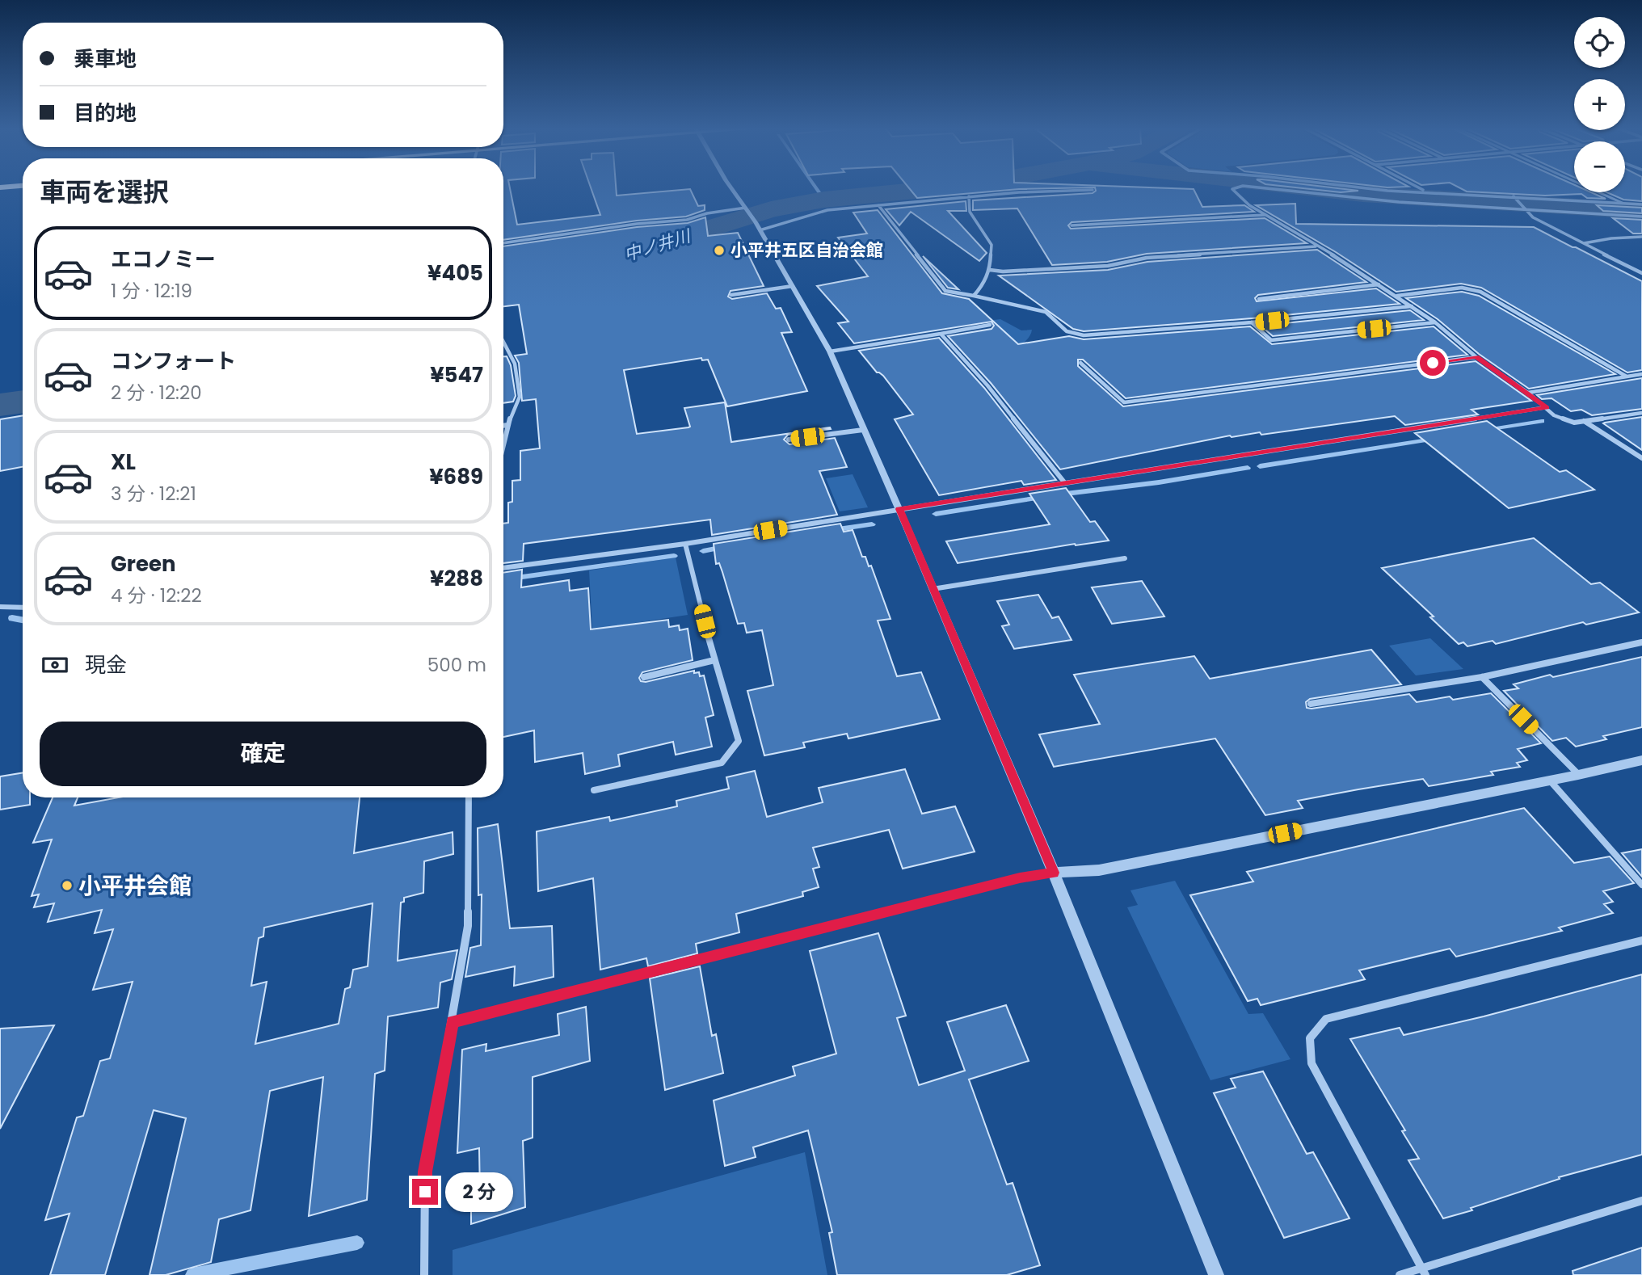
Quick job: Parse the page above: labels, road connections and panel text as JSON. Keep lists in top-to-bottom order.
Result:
{
  "water": ["中ノ井川"],
  "places": ["小平井五区自治会館", "小平井会館"],
  "page": {
    "map_buttons": ["+", "−"],
    "banner": ["乗車地", "目的地"],
    "heading": "車両を選択",
    "list": [
      {
        "name": "エコノミー",
        "note": "1 分 · 12:19",
        "value": "¥405"
      },
      {
        "name": "コンフォート",
        "note": "2 分 · 12:20",
        "value": "¥547"
      },
      {
        "name": "XL",
        "note": "3 分 · 12:21",
        "value": "¥689"
      },
      {
        "name": "Green",
        "note": "4 分 · 12:22",
        "value": "¥288"
      }
    ],
    "pay": ["現金", "500 m"],
    "buttons": "確定",
    "bubble": "2 分"
  }
}
